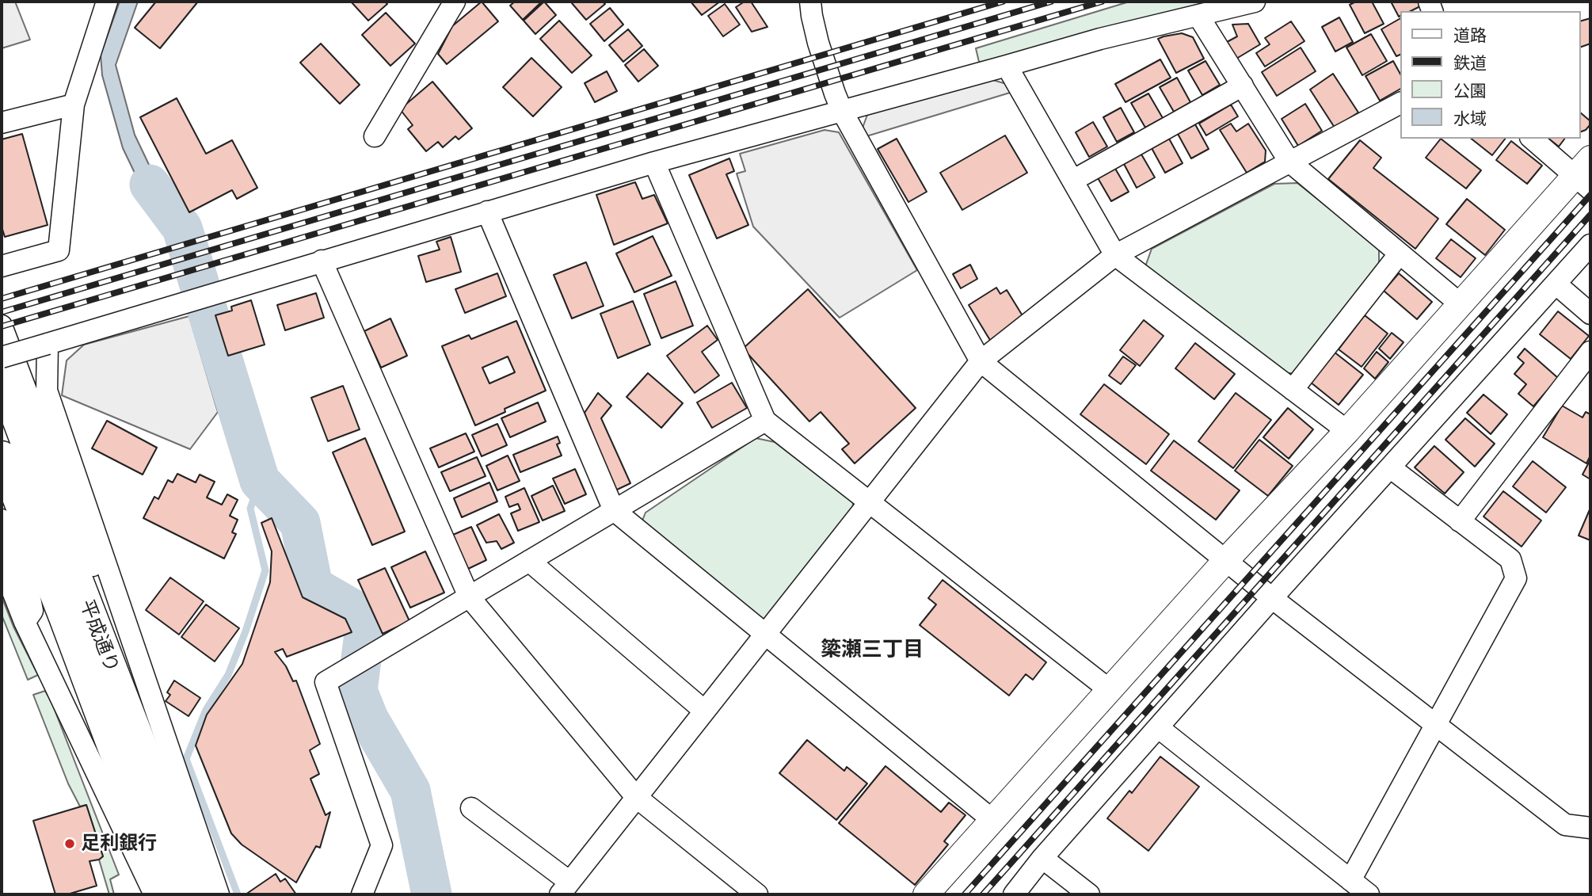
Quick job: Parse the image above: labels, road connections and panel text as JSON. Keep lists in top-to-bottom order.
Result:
{
  "streets": {
    "main road": ["平成通り"]
  },
  "districts": ["簗瀬三丁目"],
  "places": ["足利銀行"],
  "legend": [
    "道路",
    "鉄道",
    "公園",
    "水域"
  ]
}
